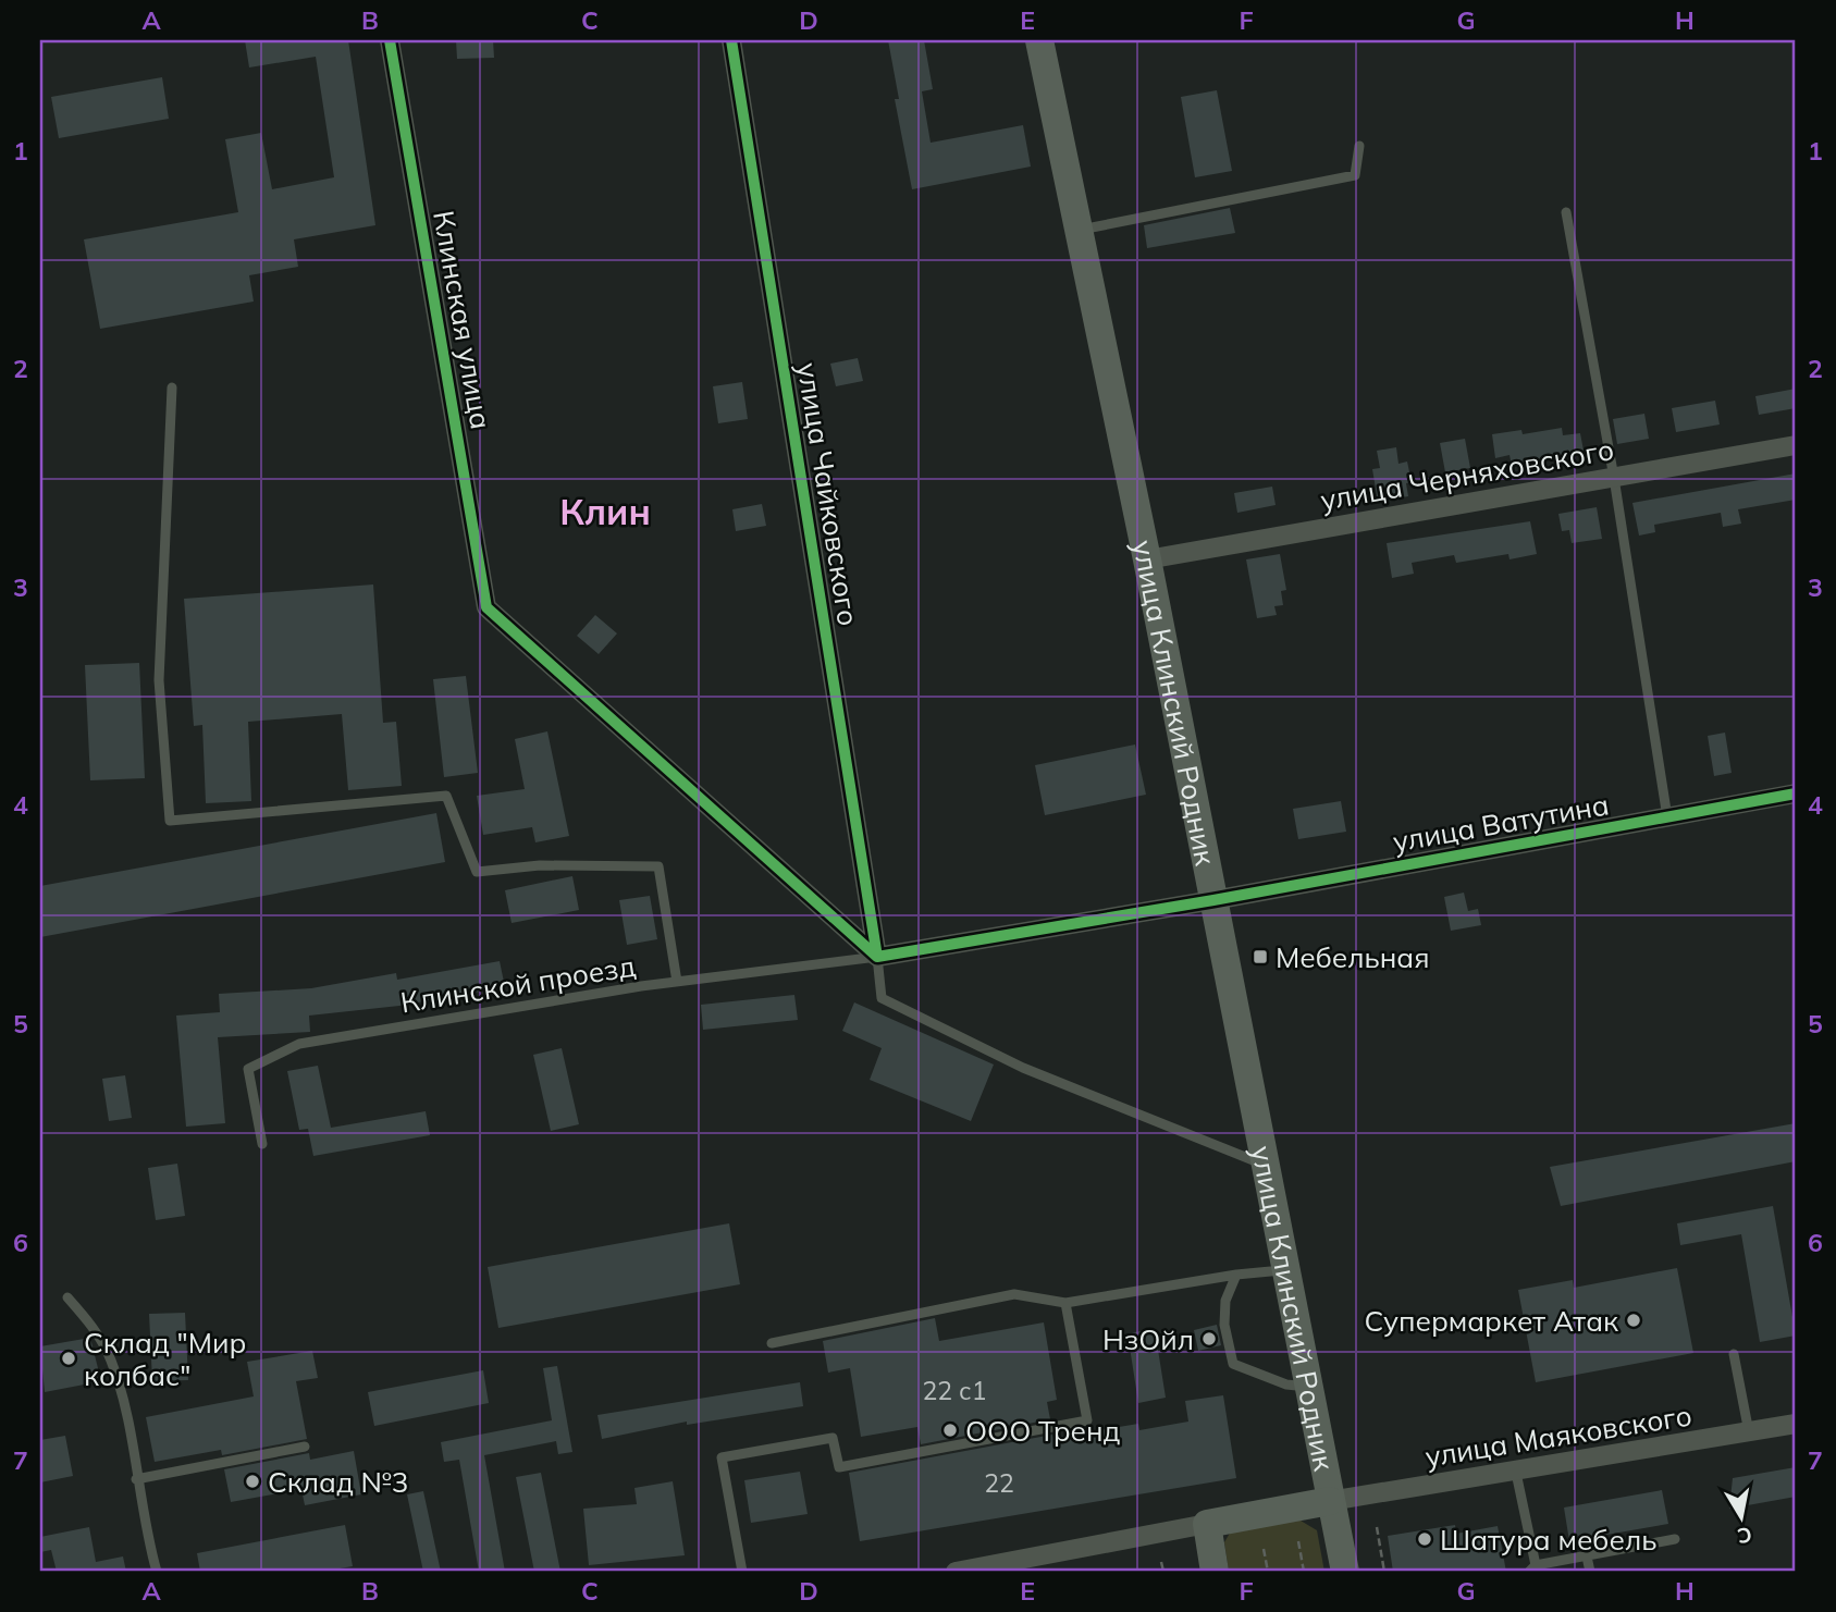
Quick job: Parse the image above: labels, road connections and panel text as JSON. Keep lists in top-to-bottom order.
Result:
{
  "streets": {
    "main road": ["улица Клинский Родник"],
    "street": [
      "Клинская улица",
      "улица Черняховского",
      "улица Чайковского",
      "улица Ватутина",
      "улица Маяковского"
    ],
    "lane": ["Клинской проезд"]
  },
  "crossings": [
    ["Клинская улица", "улица Чайковского"],
    ["Клинская улица", "улица Ватутина"],
    ["Клинская улица", "Клинской проезд"],
    ["улица Черняховского", "улица Клинский Родник"],
    ["улица Чайковского", "улица Ватутина"],
    ["улица Чайковского", "Клинской проезд"],
    ["улица Клинский Родник", "улица Ватутина"],
    ["улица Клинский Родник", "улица Маяковского"],
    ["улица Ватутина", "Клинской проезд"]
  ],
  "districts": ["Клин"],
  "places": {
    "transit": ["Мебельная"],
    "other": [
      "Супермаркет Атак",
      "НзОйл",
      "Склад \"Мир колбас\"",
      "ООО Тренд",
      "Склад №3",
      "Шатура мебель"
    ]
  },
  "house_numbers": ["22 с1", "22"],
  "north": "bottom",
  "grid": {
    "columns": [
      "A",
      "B",
      "C",
      "D",
      "E",
      "F",
      "G",
      "H"
    ],
    "rows": [
      "1",
      "2",
      "3",
      "4",
      "5",
      "6",
      "7"
    ]
  }
}
